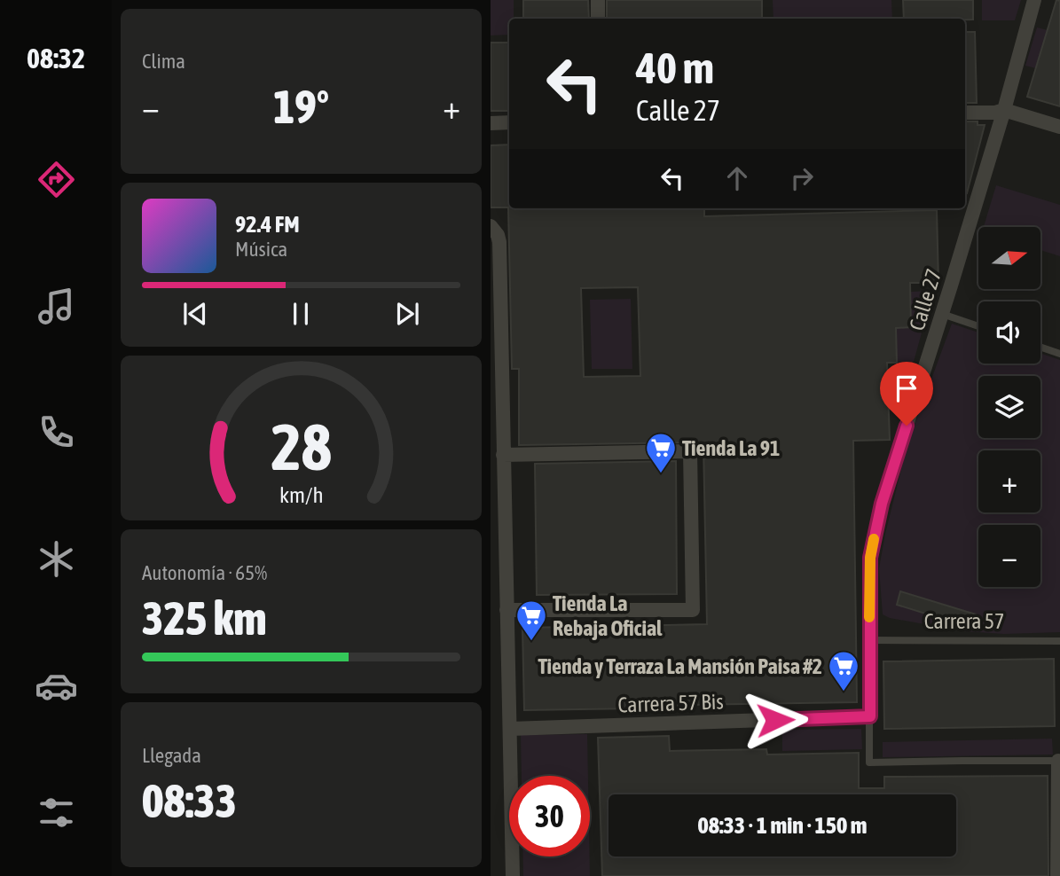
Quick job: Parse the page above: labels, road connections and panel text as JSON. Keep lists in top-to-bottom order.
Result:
{
  "streets": {
    "street": ["Calle 27", "Carrera 57 Bis"],
    "lane": ["Carrera 57"]
  },
  "crossings": [
    ["Calle 27", "Carrera 57"],
    ["Calle 27", "Carrera 57 Bis"]
  ],
  "places": {
    "supermarket": ["Tienda La 91", "Tienda La Rebaja Oficial", "Tienda y Terraza La Mansión Paisa #2"]
  },
  "north": "right",
  "page": {
    "tabs": "08:32",
    "tile": [
      "Clima",
      ["Autonomía · 65%", "325 km"],
      ["Llegada", "08:33"]
    ],
    "turn": ["40 m", "Calle 27"],
    "heat": ["−", "19°", "+"],
    "song": ["92.4 FM", "Música"],
    "map_buttons": ["+", "−"],
    "limit": "30",
    "trip": "08:33 · 1 min · 150 m",
    "gauge": ["28", "km/h"]
  }
}
